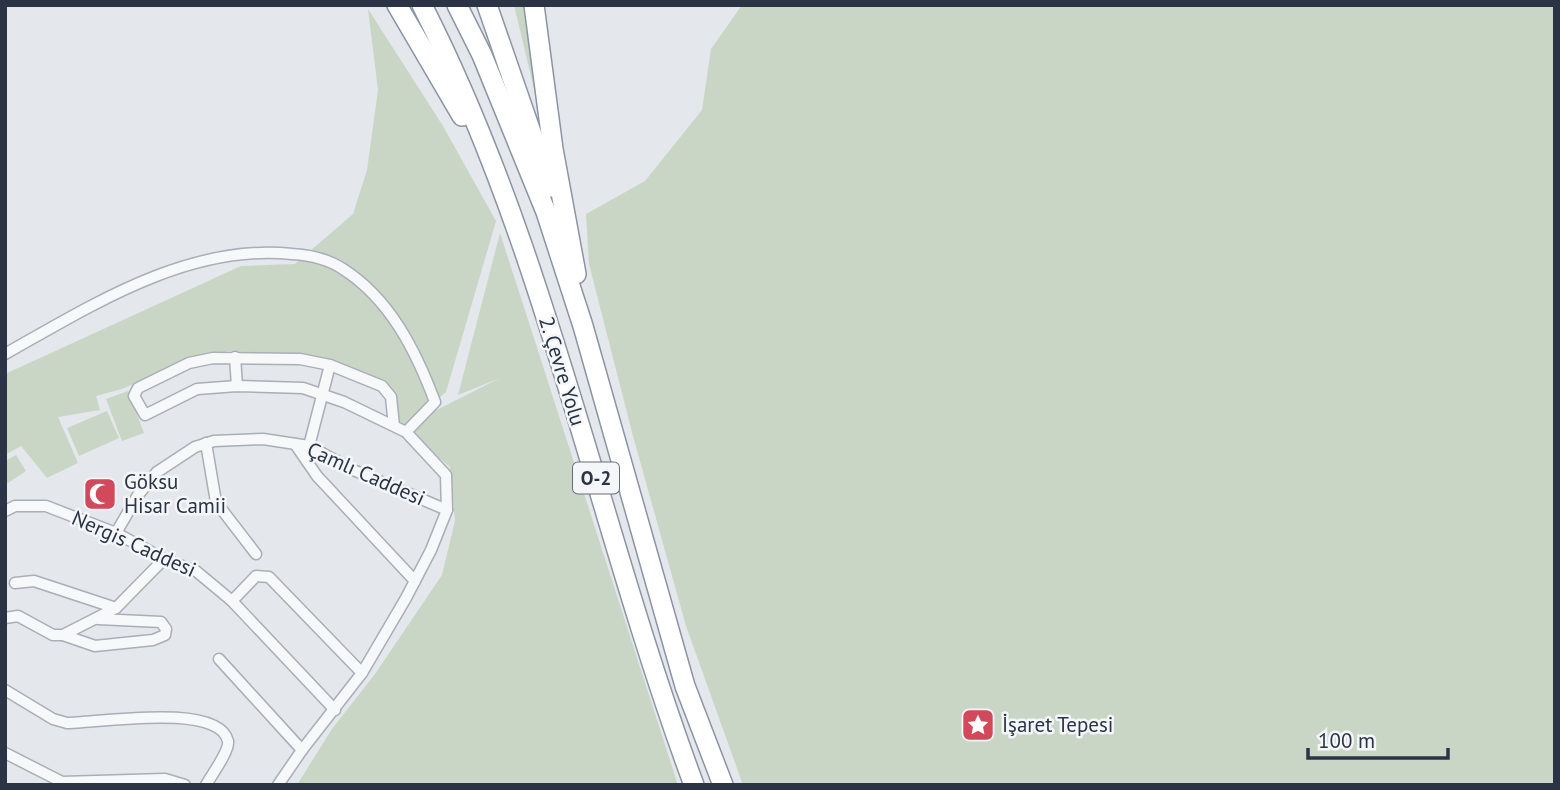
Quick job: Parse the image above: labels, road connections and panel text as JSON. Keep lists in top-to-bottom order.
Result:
{
  "streets": {
    "highway": ["2. Çevre Yolu", "O-2"],
    "street": ["Çamlı Caddesi", "Nergis Caddesi"]
  },
  "crossings": [
    ["Çamlı Caddesi", "Nergis Caddesi"]
  ],
  "places": {
    "mosque": ["Göksu Hisar Camii"],
    "place": ["İşaret Tepesi"]
  },
  "scale_bar": "100 m"
}
